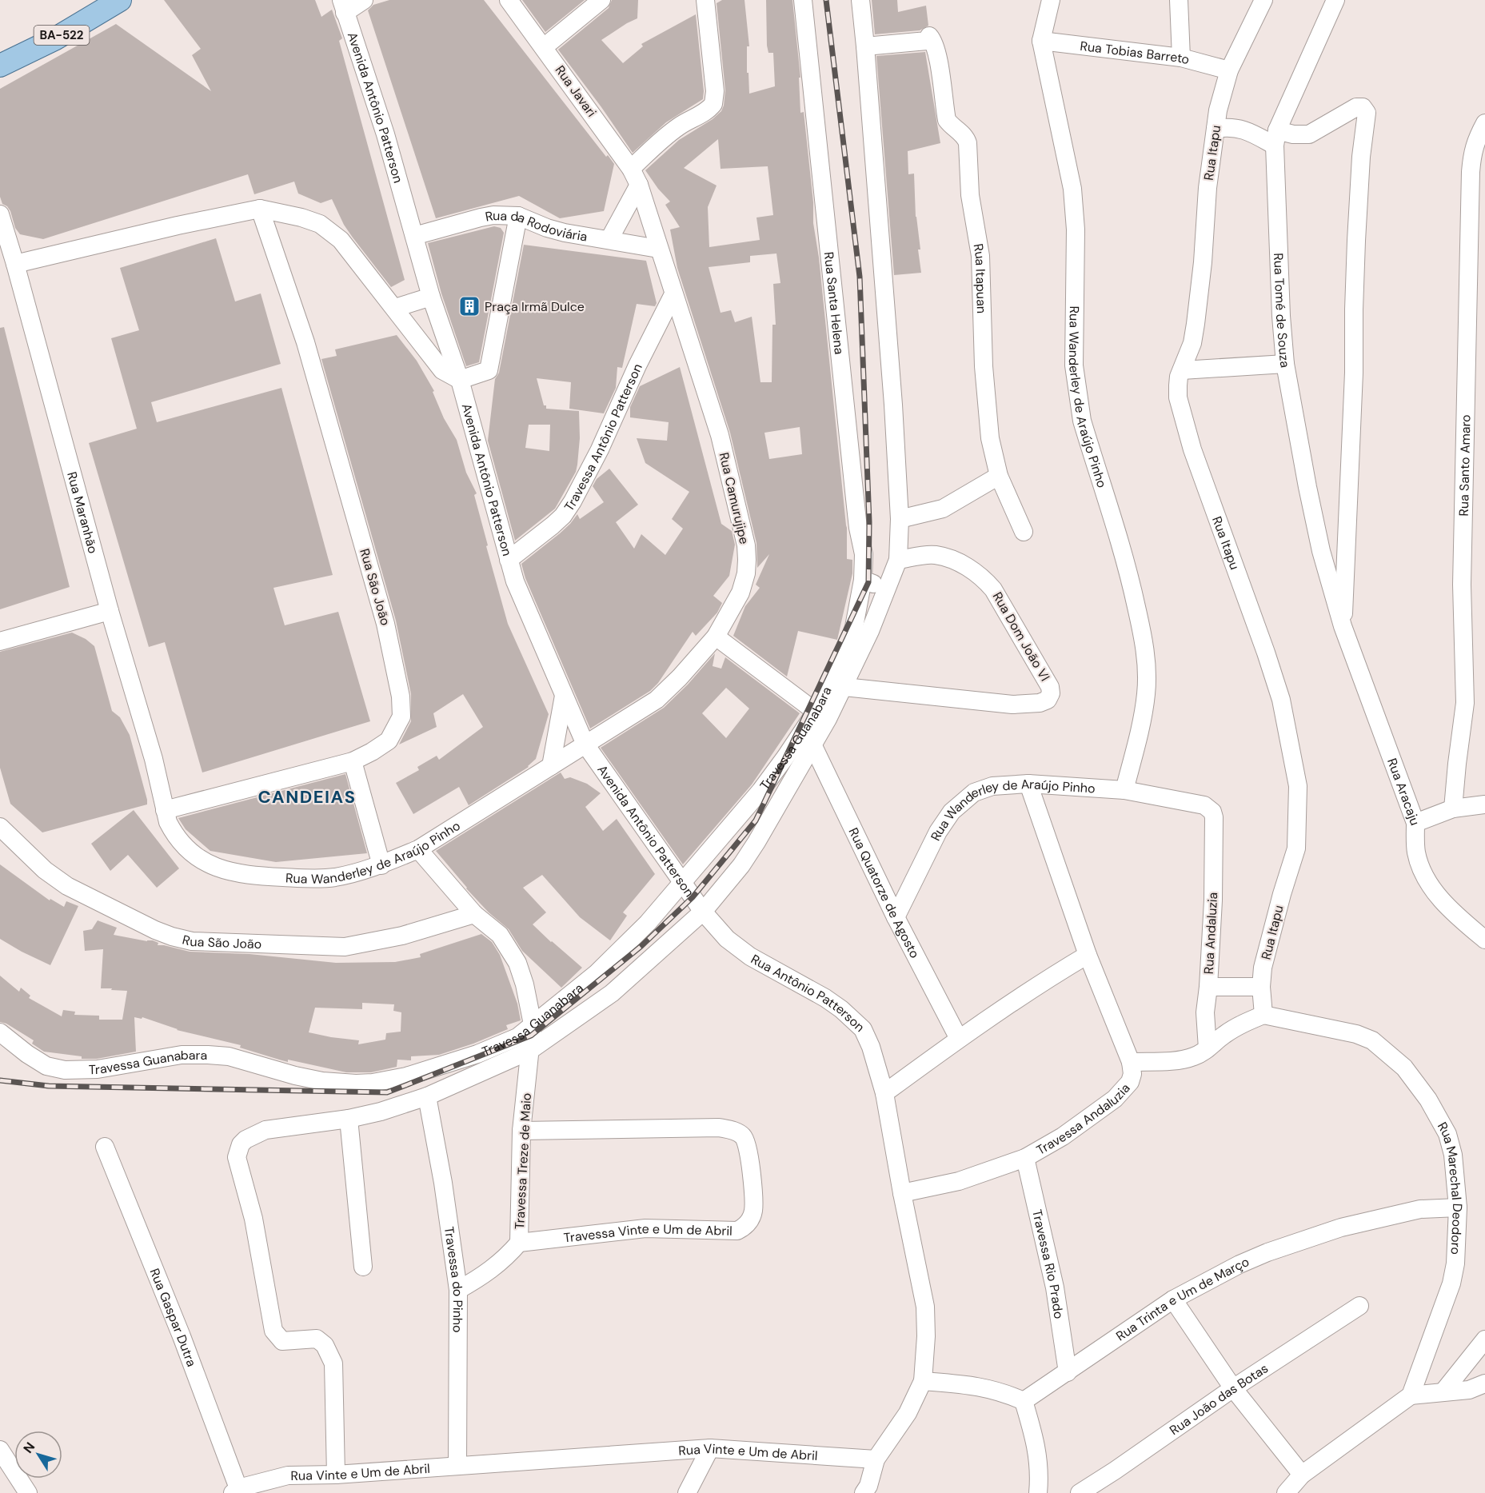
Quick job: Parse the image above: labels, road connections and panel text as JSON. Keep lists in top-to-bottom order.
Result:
{
  "streets": {
    "main road": ["BA-522"],
    "street": [
      "Rua Tobias Barreto",
      "Rua Javari",
      "Avenida Antônio Patterson",
      "Rua Itapu",
      "Rua da Rodoviária",
      "Rua Itapuan",
      "Rua Santa Helena",
      "Rua Tomé de Souza",
      "Rua Wanderley de Araújo Pinho",
      "Travessa Antônio Patterson",
      "Rua Santo Amaro",
      "Rua Camurujipe",
      "Rua Maranhão",
      "Rua São João",
      "Rua Dom João VI",
      "Travessa Guanabara",
      "Rua Aracaju",
      "Rua Quatorze de Agosto",
      "Rua Andaluzia",
      "Rua Antônio Patterson",
      "Travessa Andaluzia",
      "Travessa Treze de Maio",
      "Rua Marechal Deodoro",
      "Travessa Vinte e Um de Abril",
      "Travessa Rio Prado",
      "Travessa do Pinho",
      "Rua Trinta e Um de Março",
      "Rua Gaspar Dutra",
      "Rua João das Botas",
      "Rua Vinte e Um de Abril"
    ]
  },
  "crossings": [
    ["Rua Tobias Barreto", "Rua Itapu"],
    ["Rua Tobias Barreto", "Rua Wanderley de Araújo Pinho"],
    ["Rua Javari", "Rua da Rodoviária"],
    ["Rua Javari", "Rua Camurujipe"],
    ["Avenida Antônio Patterson", "Rua da Rodoviária"],
    ["Avenida Antônio Patterson", "Rua Wanderley de Araújo Pinho"],
    ["Avenida Antônio Patterson", "Travessa Antônio Patterson"],
    ["Avenida Antônio Patterson", "Rua Camurujipe"],
    ["Avenida Antônio Patterson", "Travessa Guanabara"],
    ["Avenida Antônio Patterson", "Rua Antônio Patterson"],
    ["Rua Itapu", "Travessa Andaluzia"],
    ["Rua Itapu", "Rua Marechal Deodoro"],
    ["Rua da Rodoviária", "Rua Camurujipe"],
    ["Rua Santa Helena", "Travessa Guanabara"],
    ["Rua Tomé de Souza", "Rua Aracaju"],
    ["Rua Wanderley de Araújo Pinho", "Rua Camurujipe"],
    ["Rua Wanderley de Araújo Pinho", "Rua Maranhão"],
    ["Rua Wanderley de Araújo Pinho", "Rua São João"],
    ["Rua Wanderley de Araújo Pinho", "Rua Quatorze de Agosto"],
    ["Rua Wanderley de Araújo Pinho", "Rua Andaluzia"],
    ["Rua Wanderley de Araújo Pinho", "Travessa Treze de Maio"],
    ["Travessa Antônio Patterson", "Rua Camurujipe"],
    ["Rua Maranhão", "Rua São João"],
    ["Rua São João", "Travessa Treze de Maio"],
    ["Travessa Guanabara", "Travessa Treze de Maio"],
    ["Rua Andaluzia", "Travessa Andaluzia"],
    ["Travessa Andaluzia", "Rua Marechal Deodoro"],
    ["Travessa Andaluzia", "Travessa Rio Prado"],
    ["Travessa Treze de Maio", "Travessa Vinte e Um de Abril"],
    ["Rua Marechal Deodoro", "Rua Trinta e Um de Março"],
    ["Travessa Rio Prado", "Rua Trinta e Um de Março"],
    ["Travessa do Pinho", "Rua Vinte e Um de Abril"],
    ["Rua Gaspar Dutra", "Rua Vinte e Um de Abril"]
  ],
  "districts": ["CANDEIAS"],
  "places": {
    "building": ["Praça Irmã Dulce"]
  },
  "north": "top left"
}
